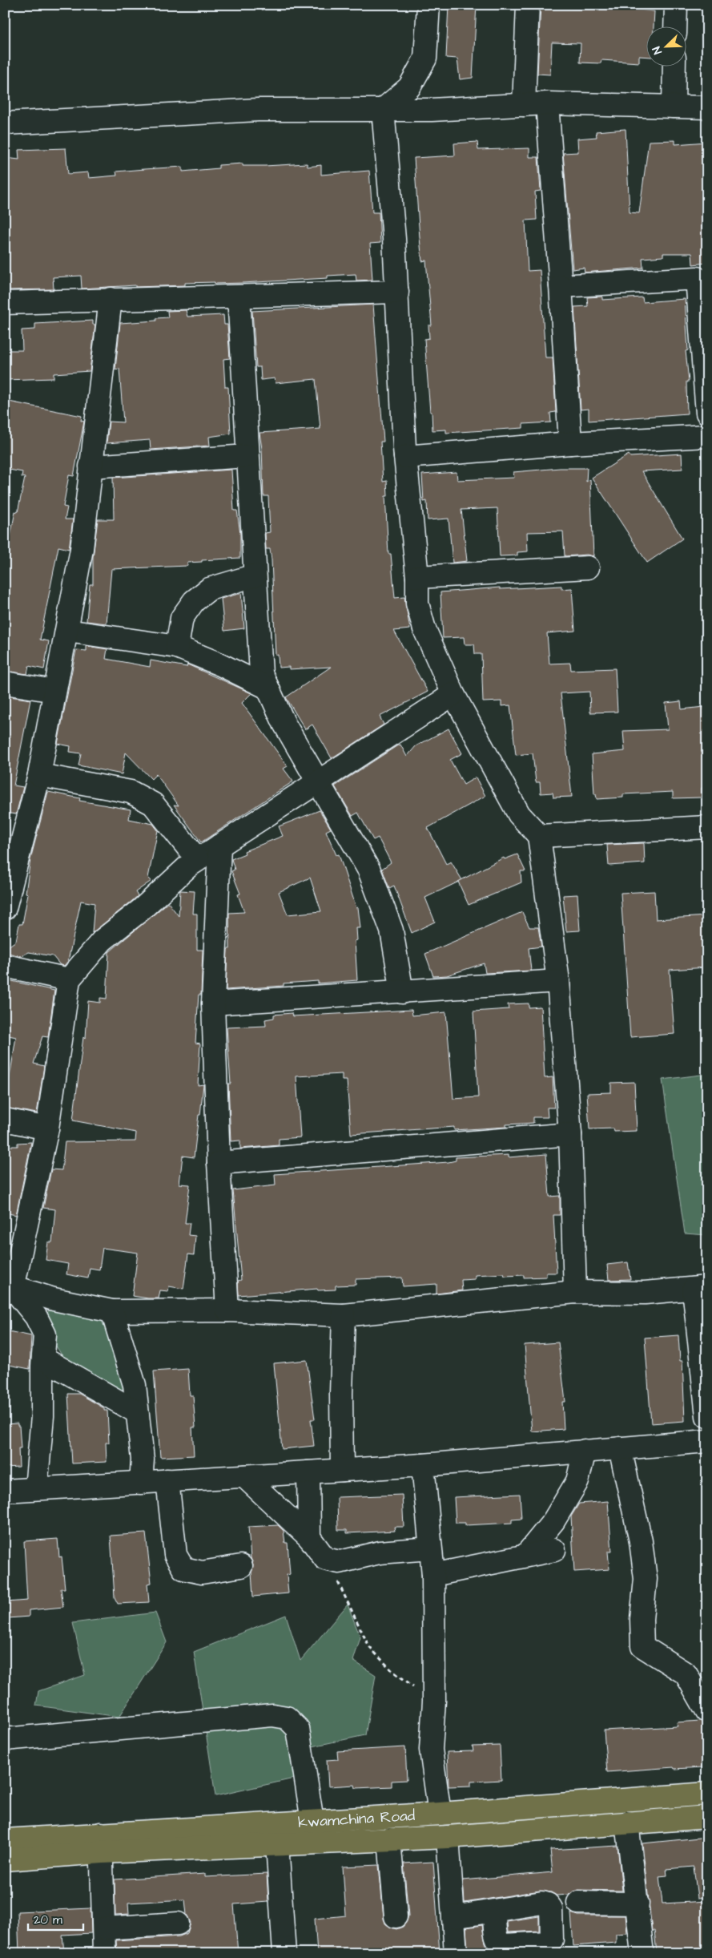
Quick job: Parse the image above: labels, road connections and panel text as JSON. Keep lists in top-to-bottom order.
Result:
{
  "streets": {
    "main road": ["kwamchina Road"]
  },
  "scale_bar": "20 m",
  "north": "bottom left"
}
